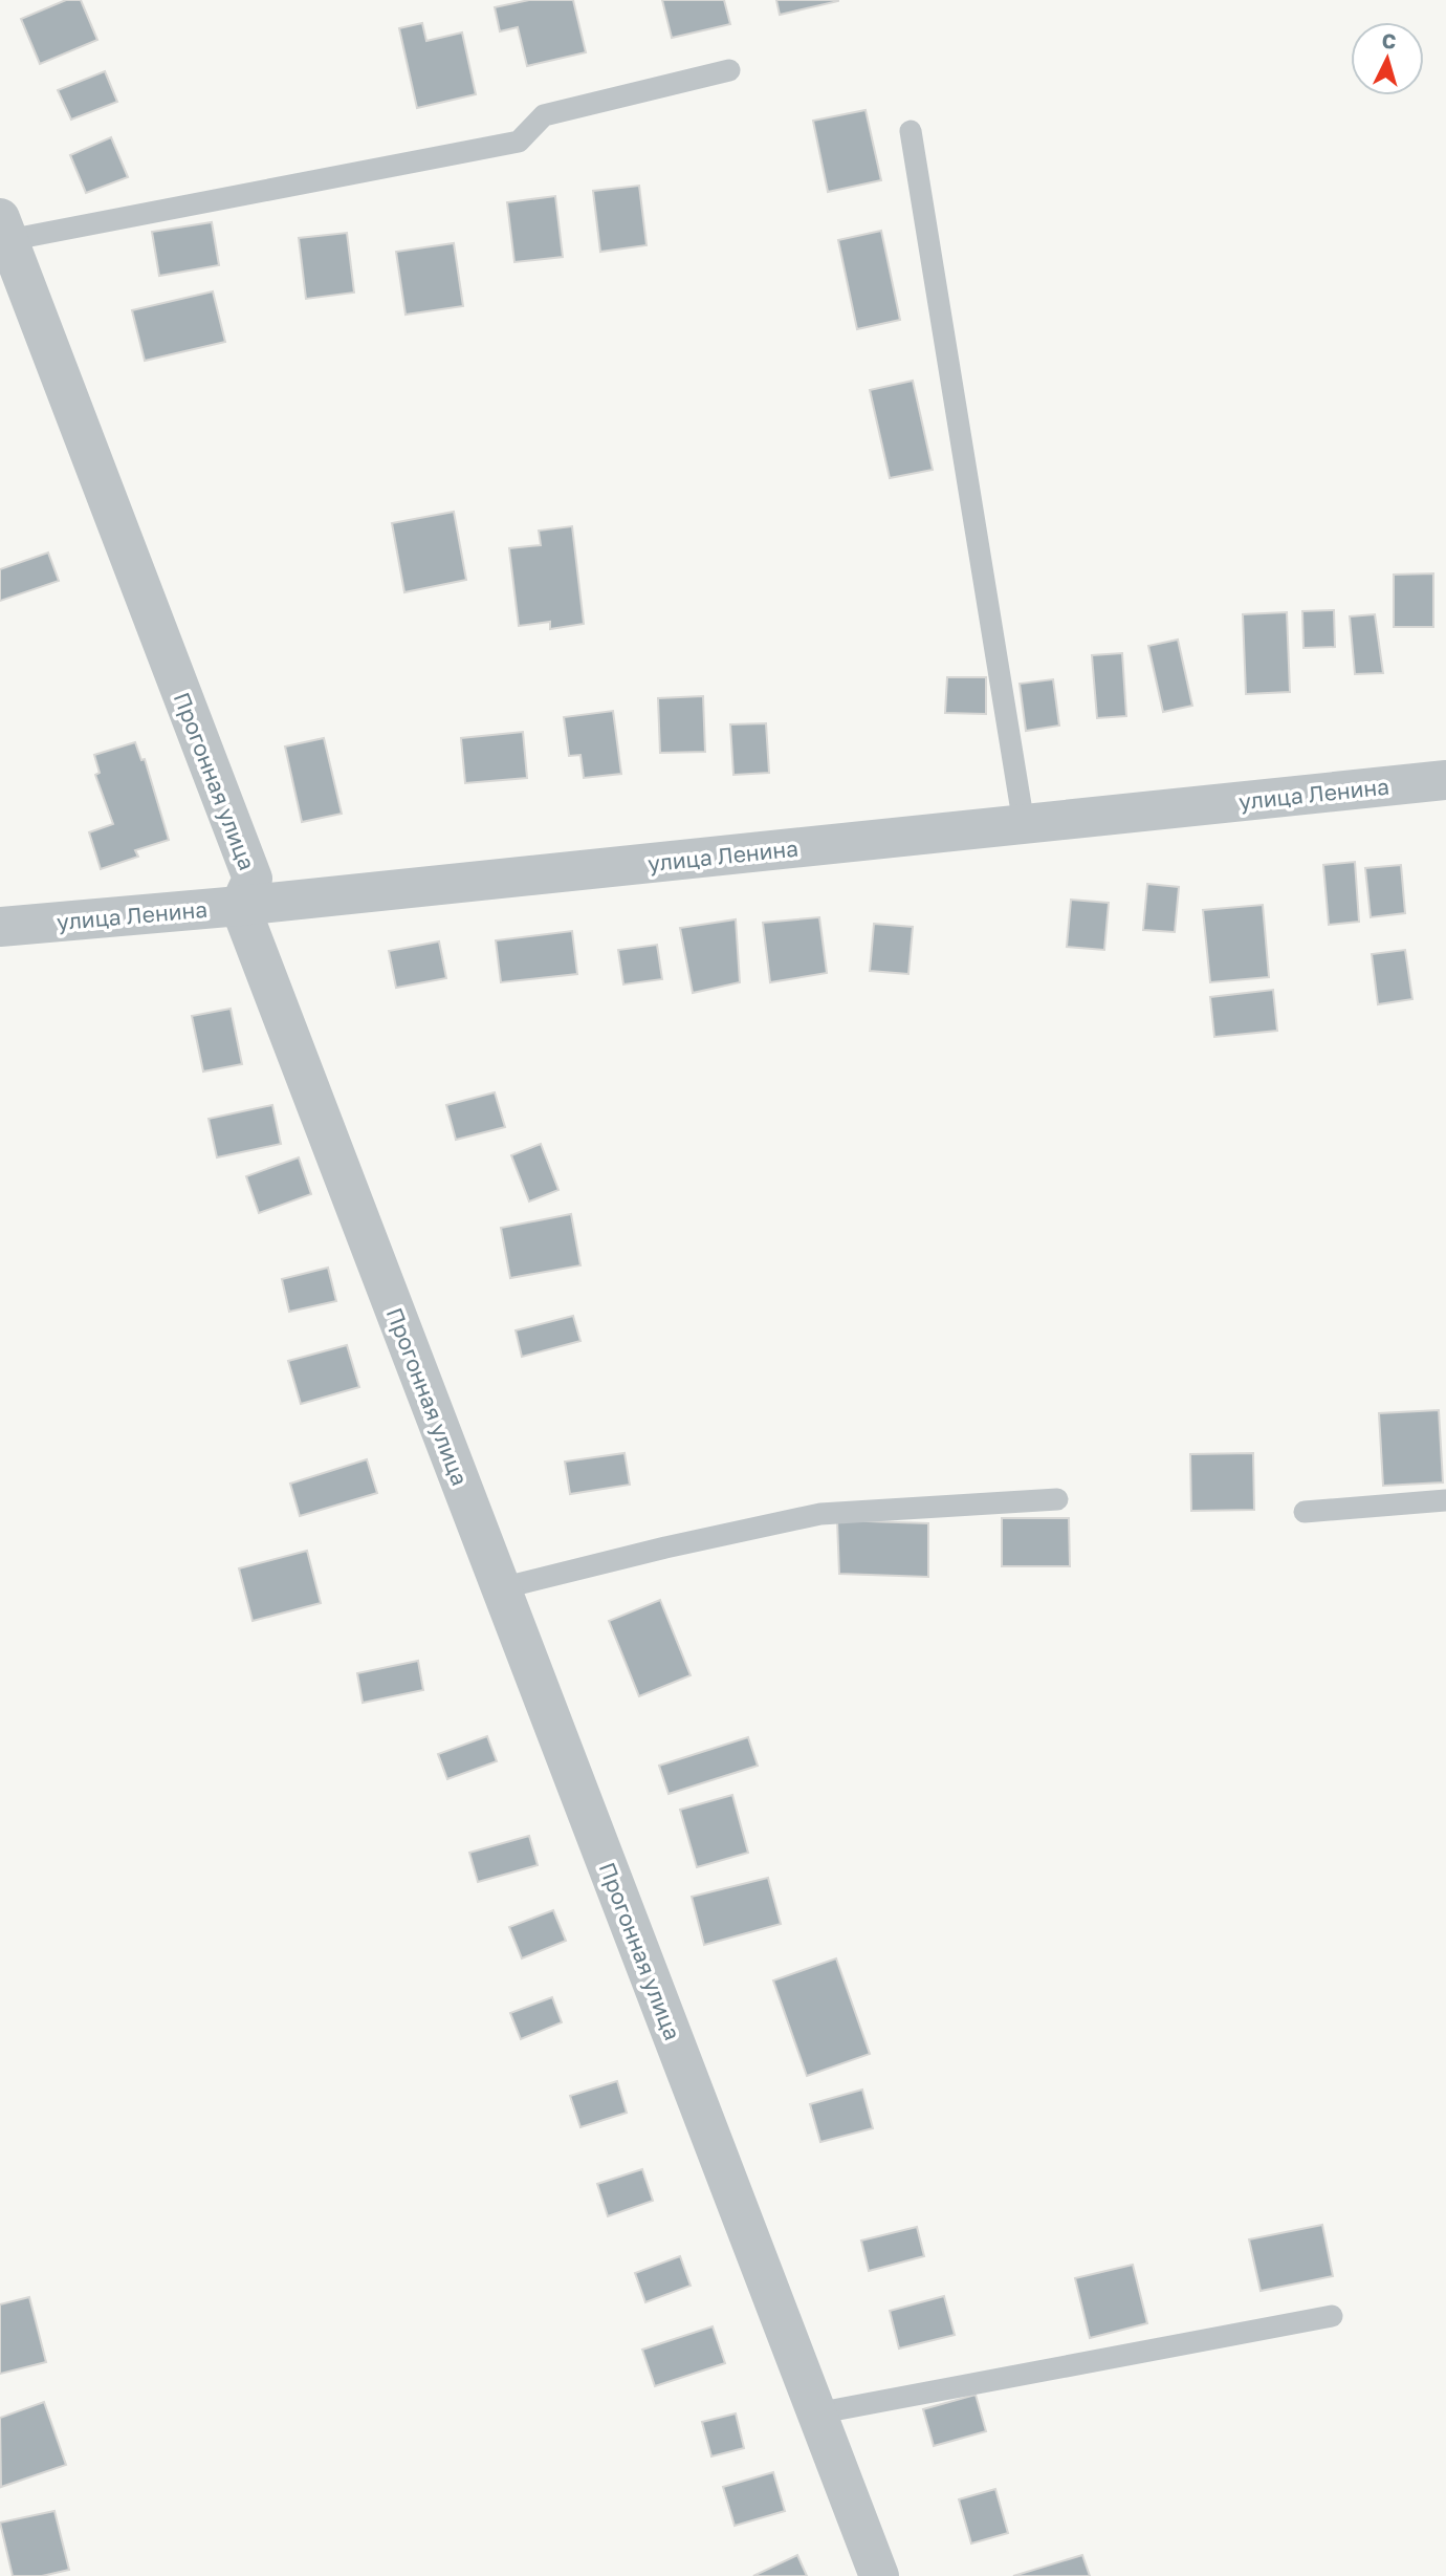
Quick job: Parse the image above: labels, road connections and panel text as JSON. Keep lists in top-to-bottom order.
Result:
{
  "streets": {
    "street": ["Прогонная улица", "улица Ленина"]
  },
  "crossings": [
    ["Прогонная улица", "улица Ленина"]
  ],
  "north": "top"
}
